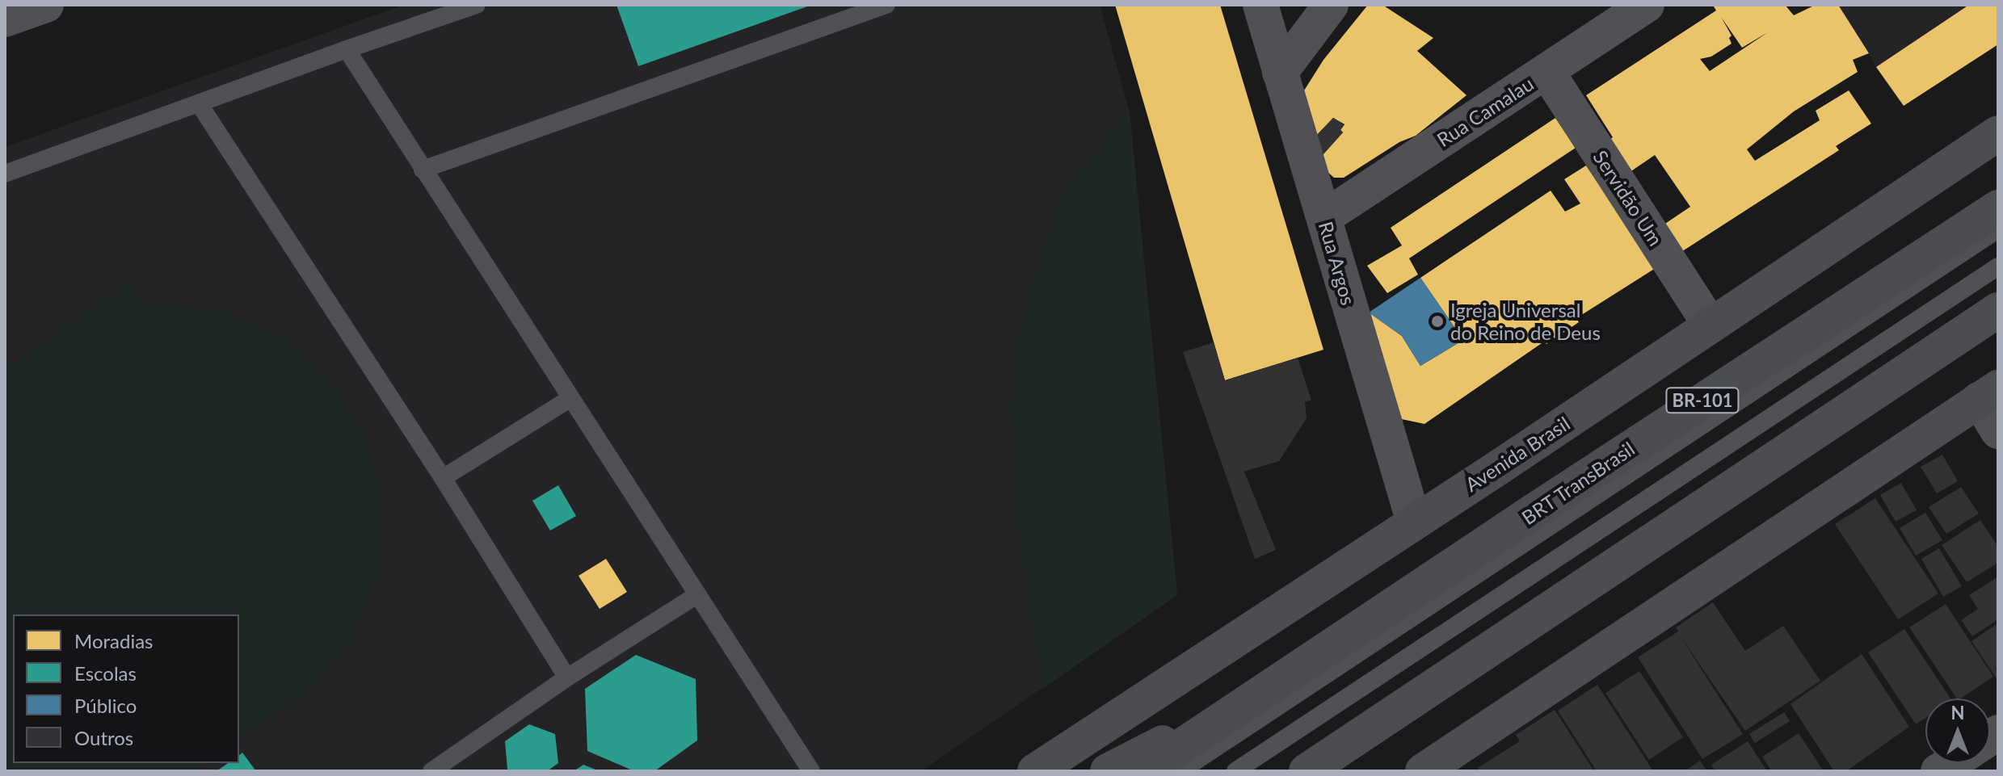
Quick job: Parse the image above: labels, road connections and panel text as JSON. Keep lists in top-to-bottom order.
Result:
{
  "streets": {
    "main road": ["BR-101", "Avenida Brasil"],
    "street": ["Rua Camalau", "Servidão Um", "Rua Argos"],
    "lane": ["BRT TransBrasil"]
  },
  "crossings": [
    ["Rua Camalau", "Servidão Um"],
    ["Rua Camalau", "Rua Argos"],
    ["Servidão Um", "Avenida Brasil"],
    ["Rua Argos", "Avenida Brasil"]
  ],
  "places": ["Igreja Universal do Reino de Deus"],
  "legend": [
    "Moradias",
    "Escolas",
    "Público",
    "Outros"
  ],
  "north": "top"
}
